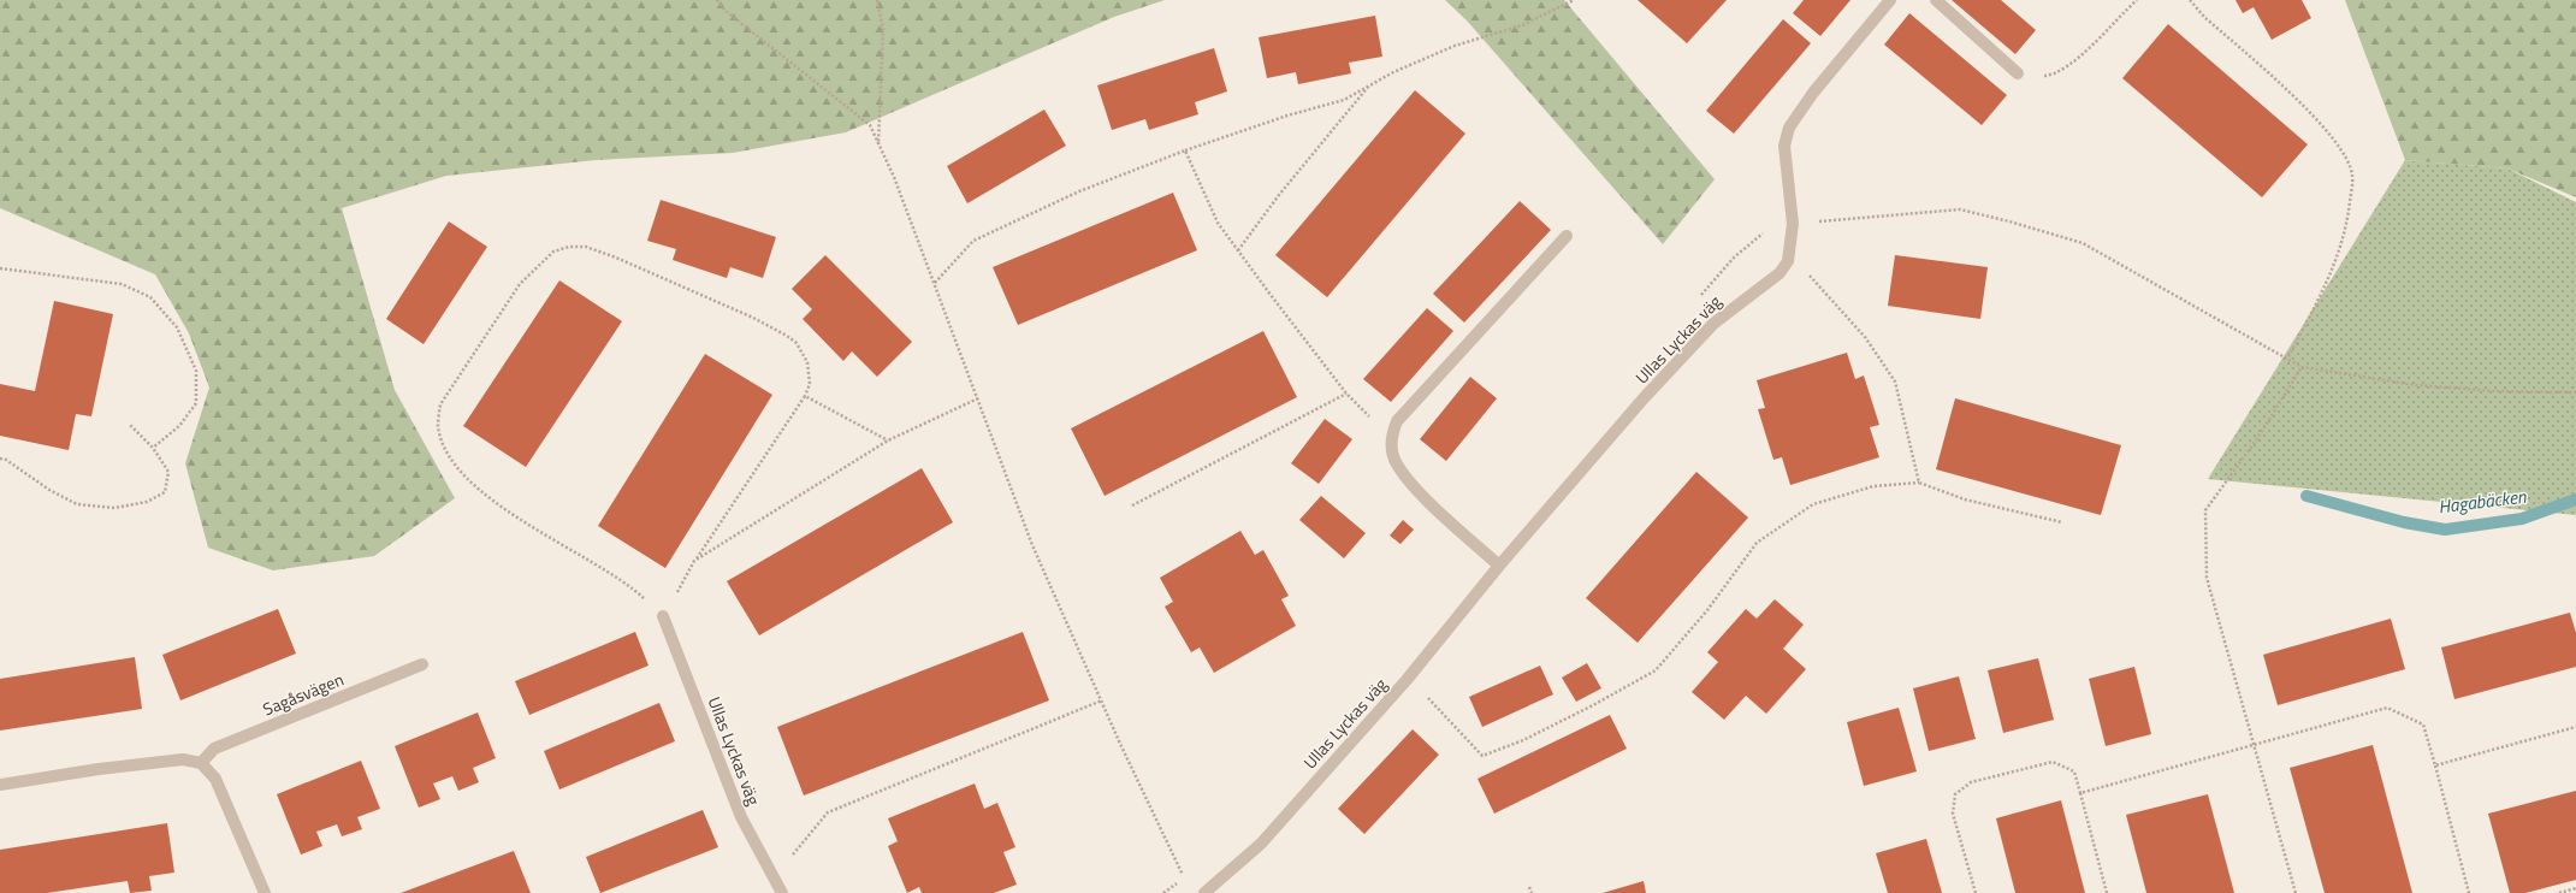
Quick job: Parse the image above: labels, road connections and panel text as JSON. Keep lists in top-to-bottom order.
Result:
{
  "streets": {
    "street": ["Ullas Lyckas väg", "Sagåsvägen"]
  },
  "water": ["Hagabäcken"]
}
